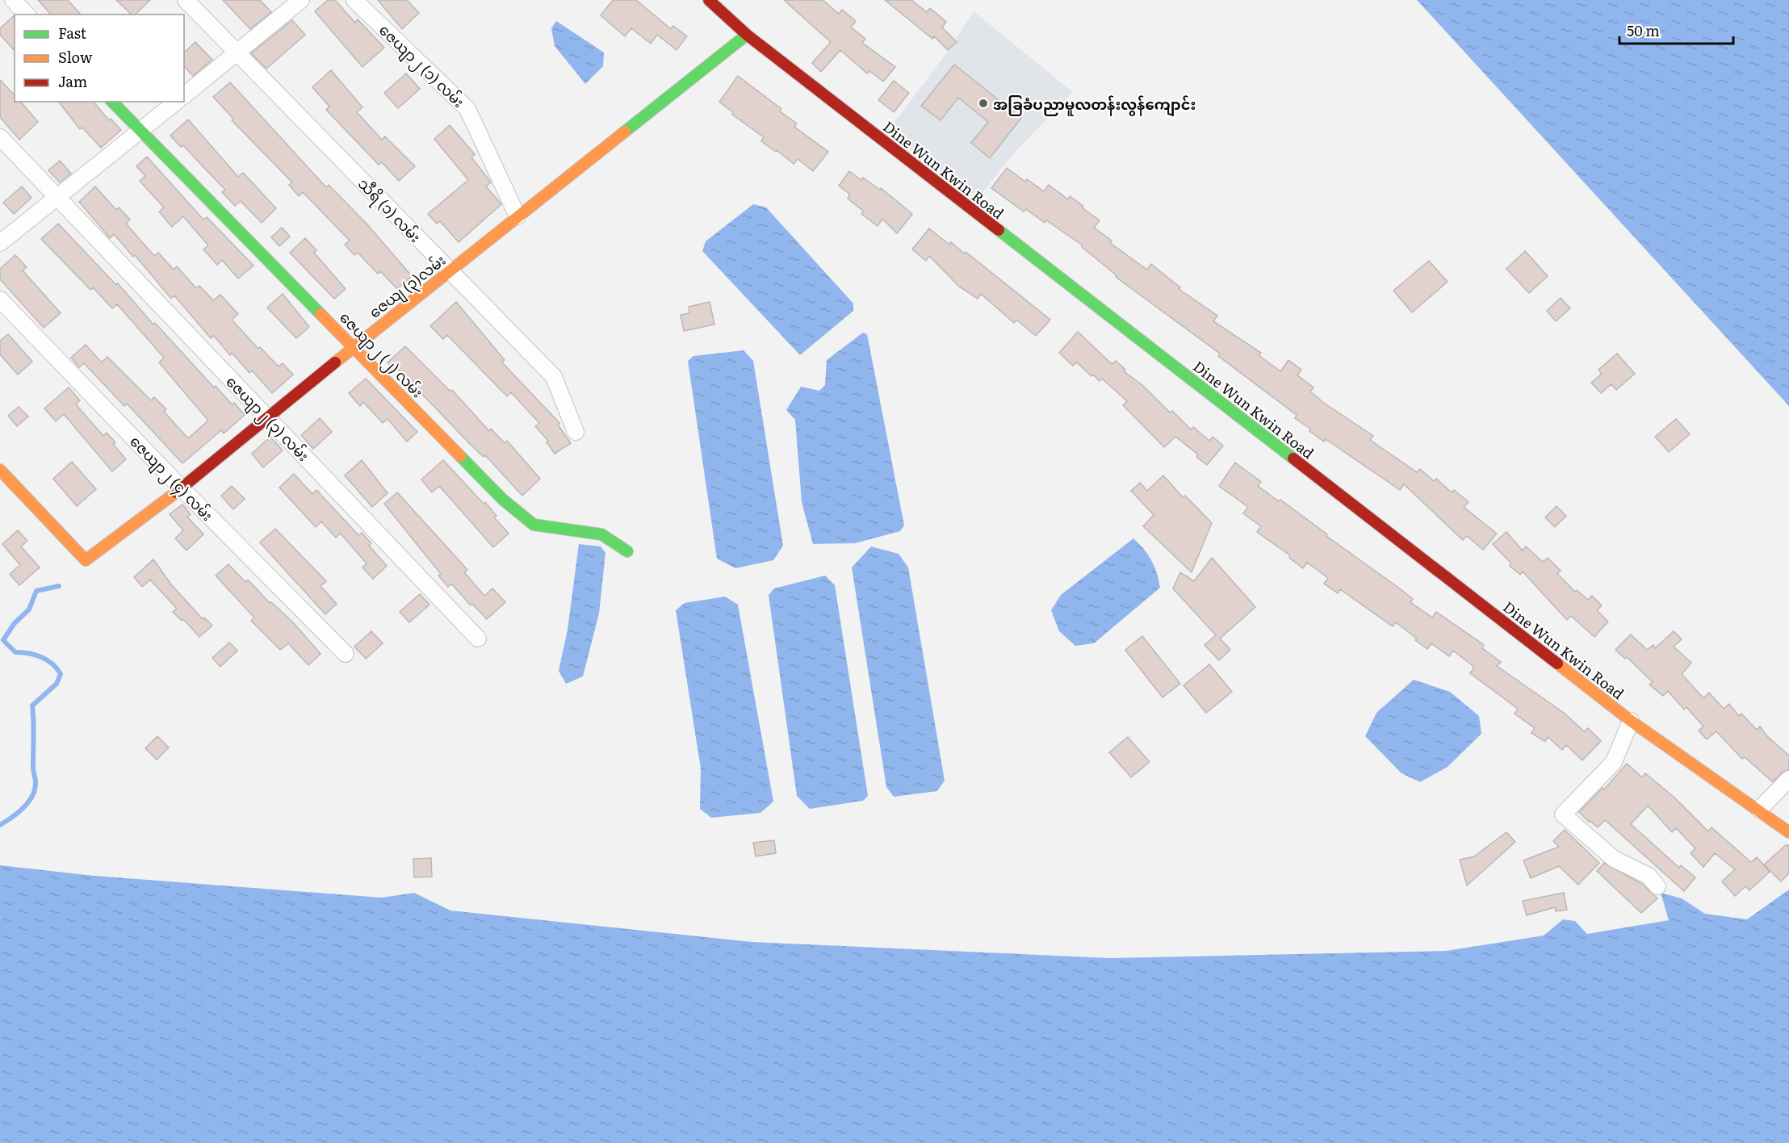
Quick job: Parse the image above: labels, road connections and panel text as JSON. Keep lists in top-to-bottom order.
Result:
{
  "streets": {
    "street": [
      "ဇေယျာ၂ (၁) လမ်း",
      "Dine Wun Kwin Road",
      "သီရိ (၁) လမ်း",
      "ဇေယျ (၃)လမ်း",
      "ဇေယျာ၂ (၂) လမ်း",
      "ဇေယျာ၂ (၃) လမ်း",
      "ဇေယျာ၂ (၄) လမ်း"
    ]
  },
  "crossings": [
    ["ဇေယျာ၂ (၁) လမ်း", "ဇေယျ (၃)လမ်း"],
    ["Dine Wun Kwin Road", "ဇေယျ (၃)လမ်း"],
    ["သီရိ (၁) လမ်း", "ဇေယျ (၃)လမ်း"],
    ["ဇေယျ (၃)လမ်း", "ဇေယျာ၂ (၂) လမ်း"],
    ["ဇေယျ (၃)လမ်း", "ဇေယျာ၂ (၃) လမ်း"],
    ["ဇေယျ (၃)လမ်း", "ဇေယျာ၂ (၄) လမ်း"]
  ],
  "places": ["အခြခံပညာမူလတန်းလွန်ကျောင်း"],
  "legend": ["Fast", "Slow", "Jam"],
  "scale_bar": "50 m"
}
